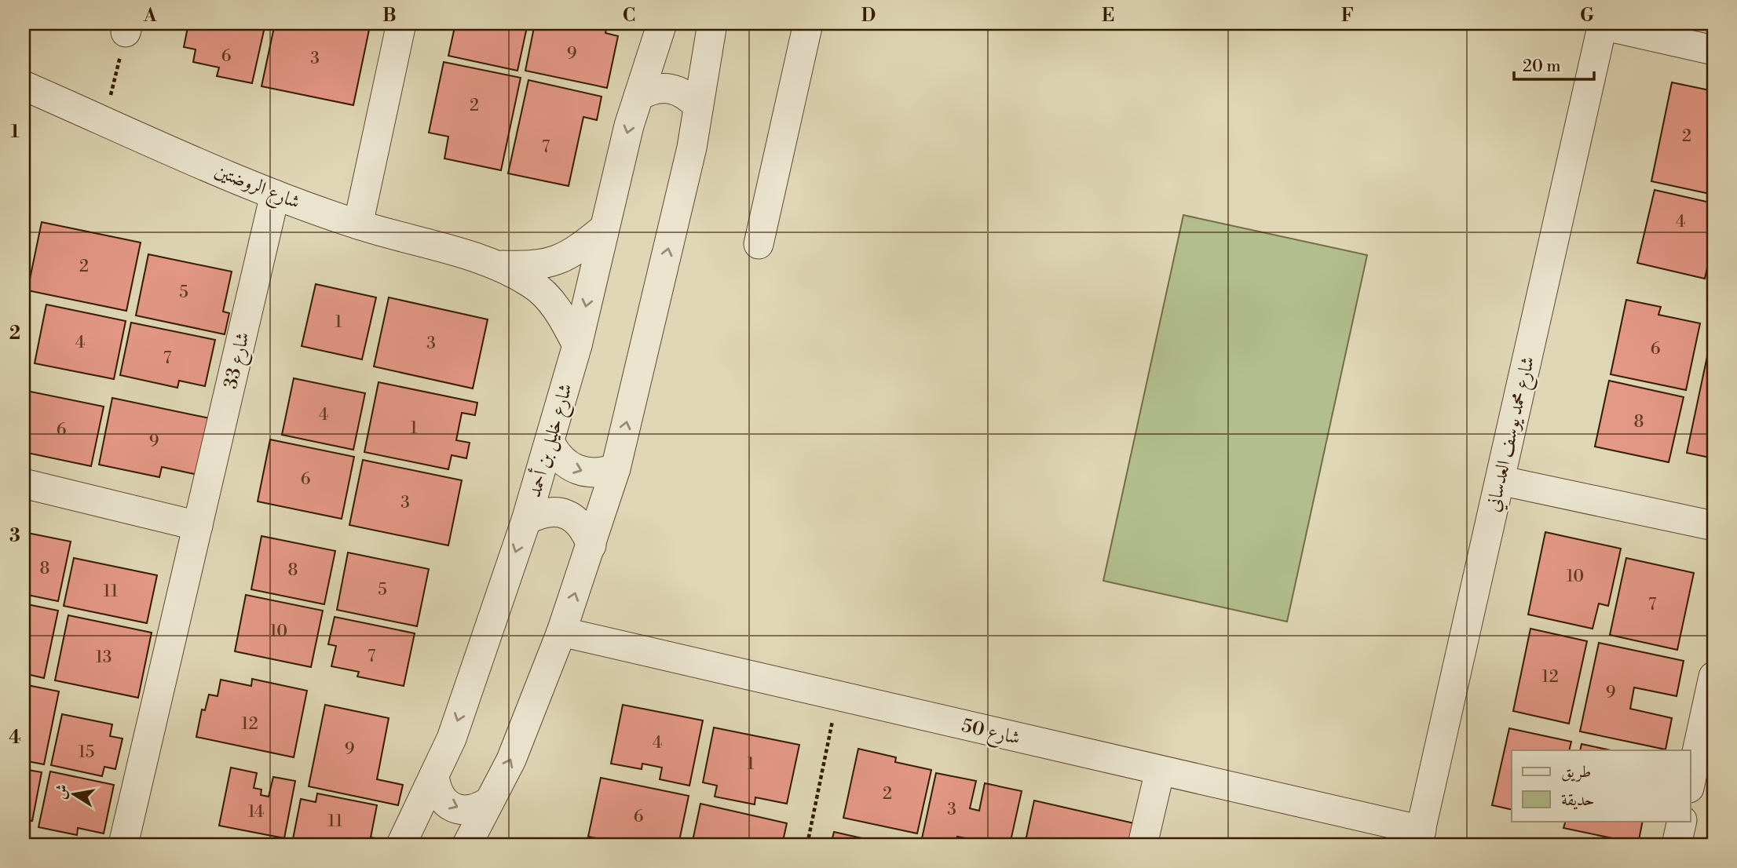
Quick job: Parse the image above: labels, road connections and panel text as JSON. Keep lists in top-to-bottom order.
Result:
{
  "streets": {
    "street": [
      "شارع الروضتين",
      "شارع 33",
      "شارع محمد يوسف العدساني",
      "شارع خليل بن أحمد",
      "شارع 50"
    ]
  },
  "crossings": [
    ["شارع الروضتين", "شارع 33"],
    ["شارع الروضتين", "شارع خليل بن أحمد"],
    ["شارع محمد يوسف العدساني", "شارع 50"]
  ],
  "house_numbers": [
    "9",
    "6",
    "3",
    "2",
    "2",
    "7",
    "4",
    "2",
    "5",
    "1",
    "4",
    "3",
    "6",
    "7",
    "4",
    "8",
    "1",
    "6",
    "9",
    "6",
    "3",
    "8",
    "8",
    "10",
    "5",
    "11",
    "7",
    "10",
    "7",
    "13",
    "12",
    "9",
    "12",
    "4",
    "9",
    "15",
    "1",
    "2",
    "3",
    "14",
    "6",
    "11"
  ],
  "legend": ["طريق", "حديقة"],
  "scale_bar": "20 m",
  "north": "left",
  "grid": {
    "columns": [
      "A",
      "B",
      "C",
      "D",
      "E",
      "F",
      "G"
    ],
    "rows": [
      "1",
      "2",
      "3",
      "4"
    ]
  }
}
